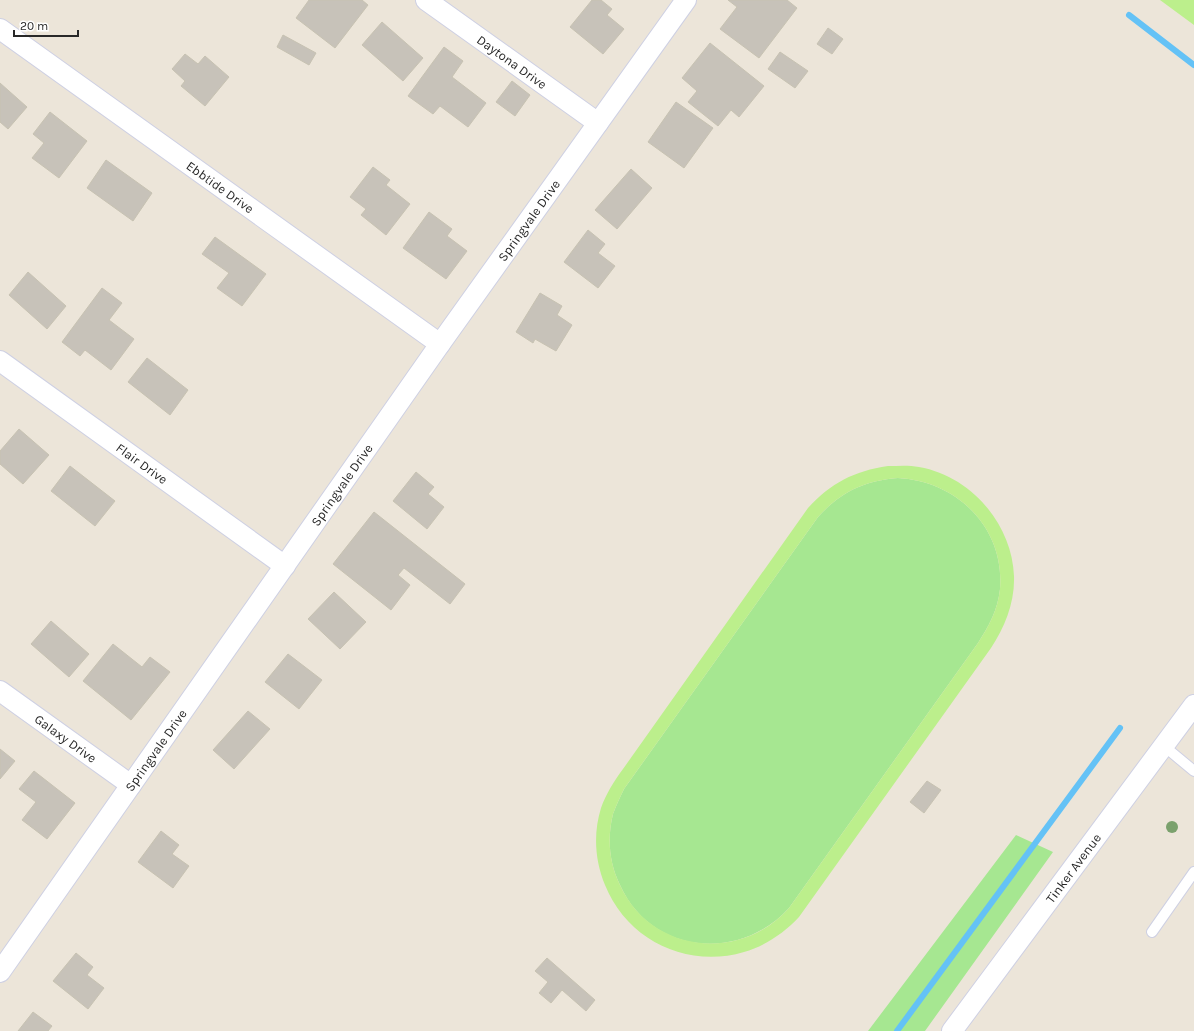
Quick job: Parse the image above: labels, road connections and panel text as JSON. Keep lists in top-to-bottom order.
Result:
{
  "streets": {
    "street": [
      "Daytona Drive",
      "Ebbtide Drive",
      "Springvale Drive",
      "Flair Drive",
      "Galaxy Drive",
      "Tinker Avenue"
    ]
  },
  "crossings": [
    ["Daytona Drive", "Springvale Drive"],
    ["Ebbtide Drive", "Springvale Drive"],
    ["Springvale Drive", "Flair Drive"],
    ["Springvale Drive", "Galaxy Drive"]
  ],
  "scale_bar": "20 m"
}
